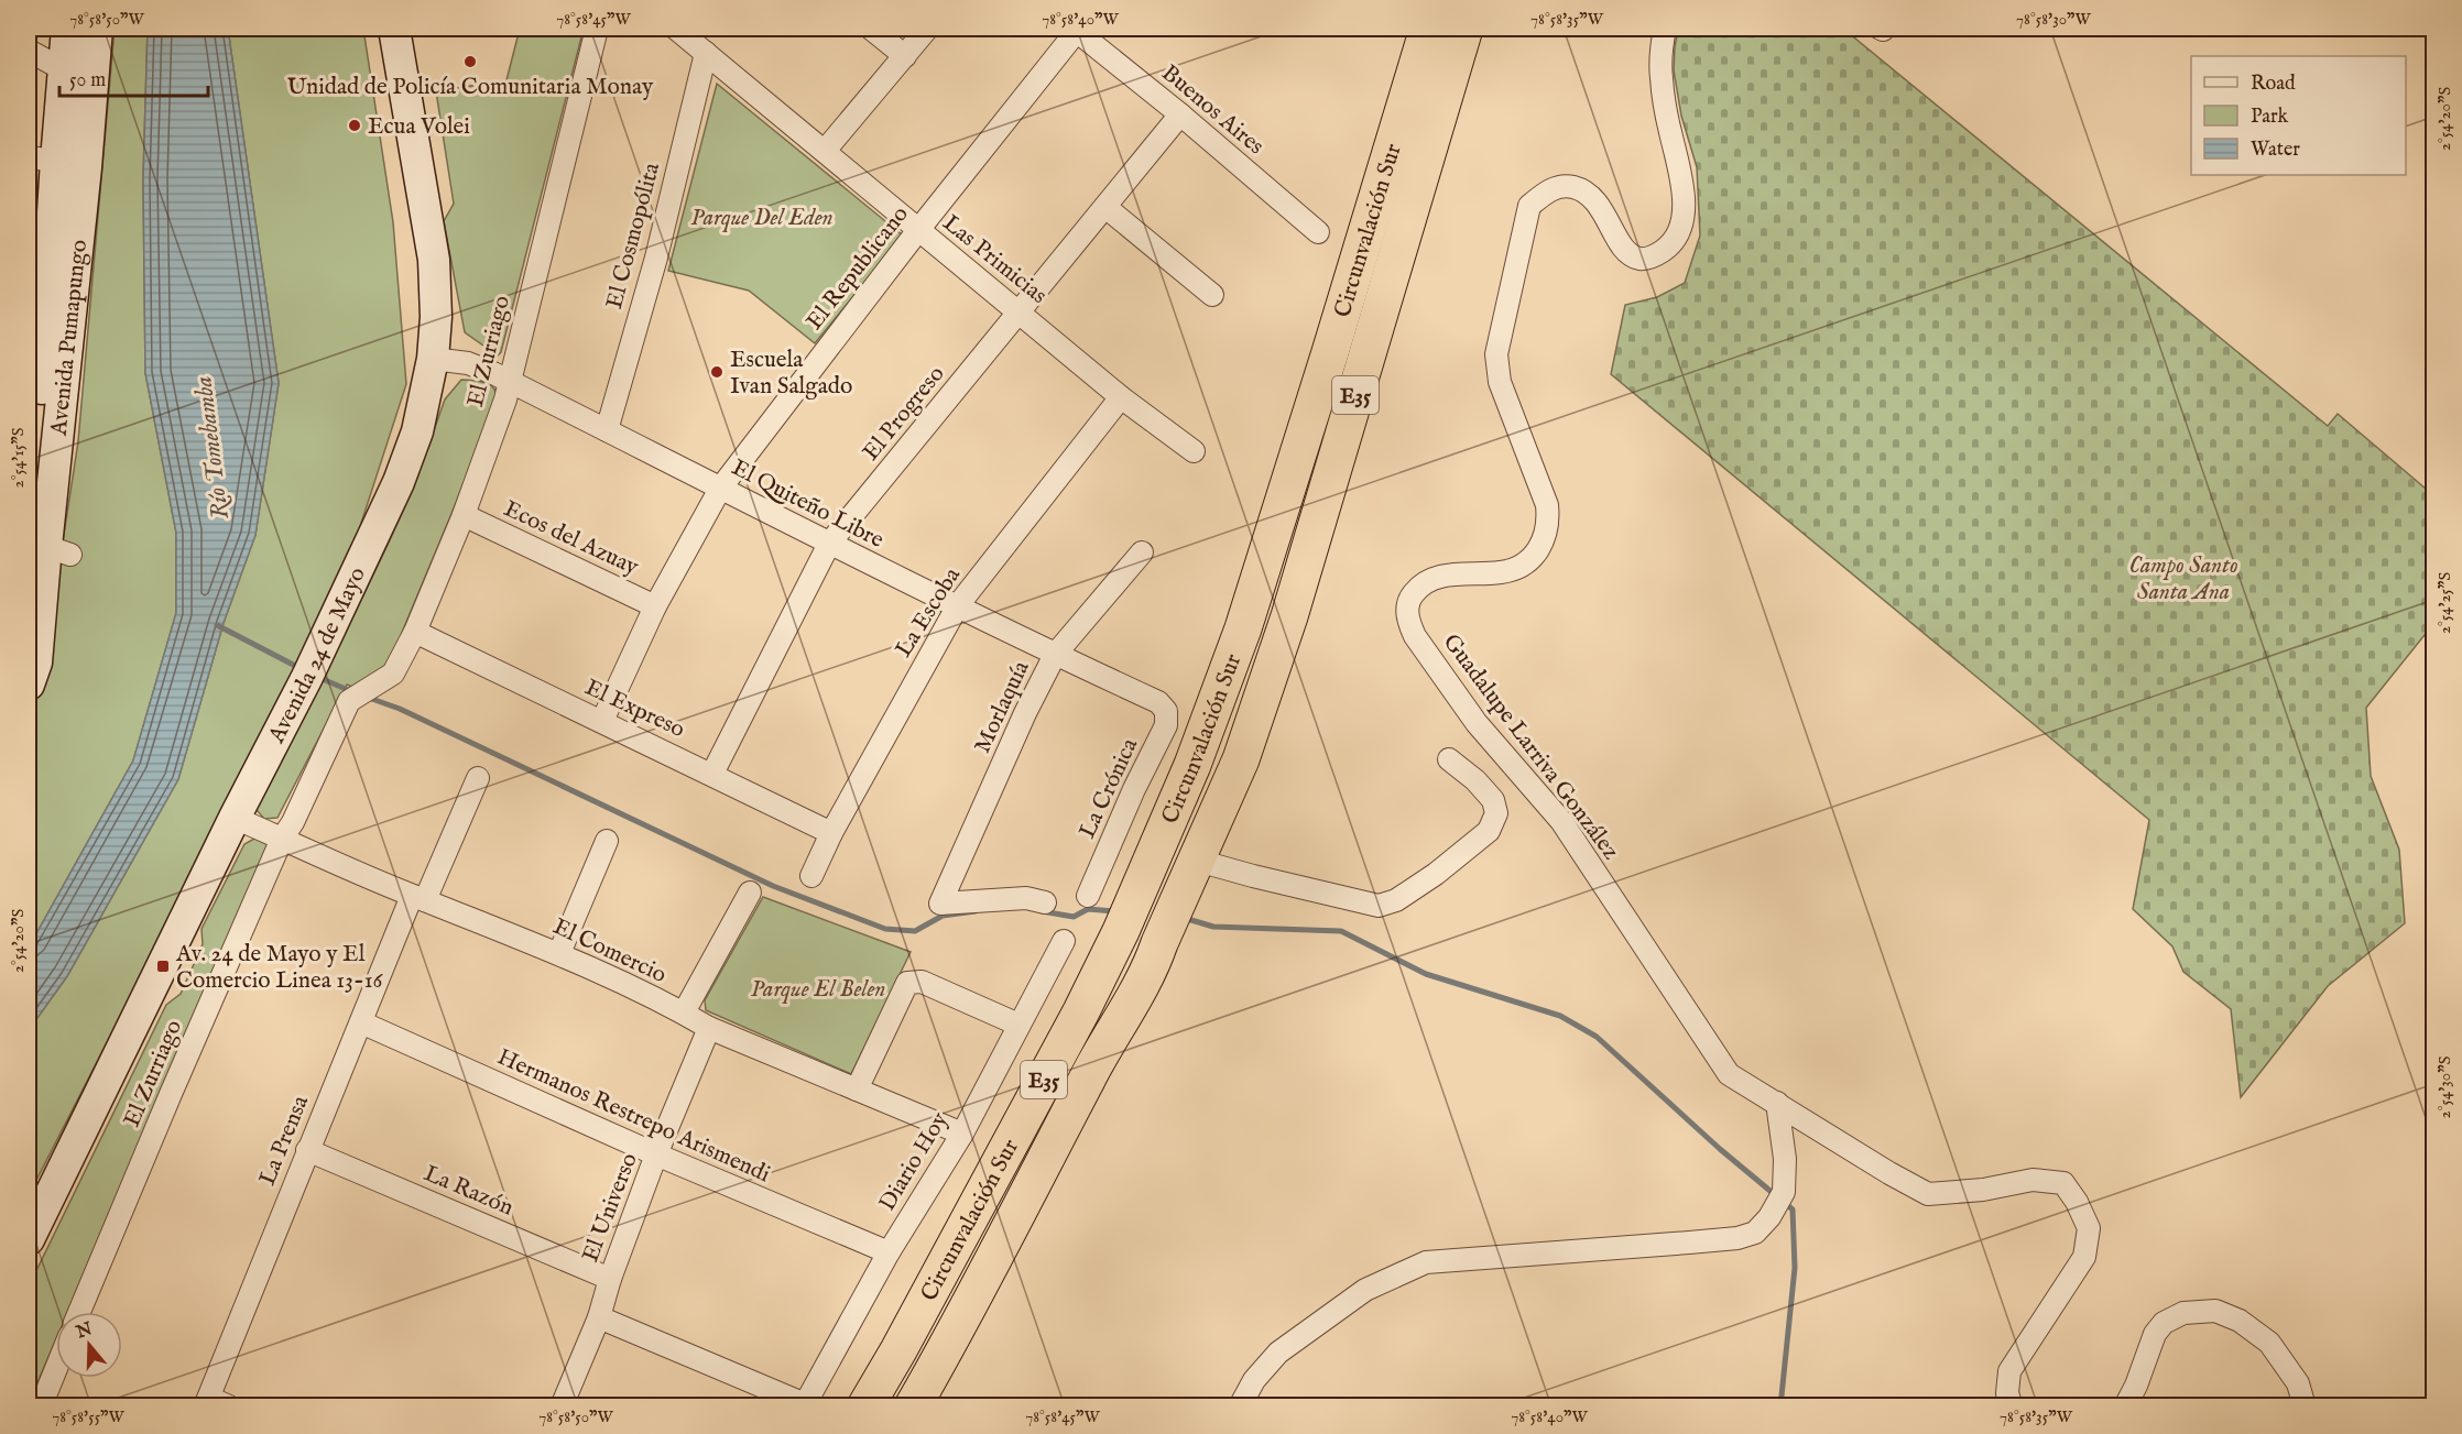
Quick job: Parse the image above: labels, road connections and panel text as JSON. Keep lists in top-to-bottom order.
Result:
{
  "streets": {
    "highway": ["Circunvalación Sur", "E35"],
    "main road": ["Avenida Pumapungo", "Avenida 24 de Mayo"],
    "street": [
      "Buenos Aires",
      "El Cosmopólita",
      "Las Primicias",
      "El Republicano",
      "El Zurriago",
      "El Progreso",
      "El Quiteño Libre",
      "Ecos del Azuay",
      "La Escoba",
      "Morlaquía",
      "El Expreso",
      "Guadalupe Larriva González",
      "La Crónica",
      "El Comercio",
      "Hermanos Restrepo Arismendi",
      "La Prensa",
      "Diario Hoy",
      "La Razón",
      "El Universo"
    ]
  },
  "crossings": [
    ["Buenos Aires", "El Republicano"],
    ["Buenos Aires", "El Progreso"],
    ["El Cosmopólita", "Las Primicias"],
    ["El Cosmopólita", "El Quiteño Libre"],
    ["Las Primicias", "El Republicano"],
    ["Las Primicias", "El Progreso"],
    ["Las Primicias", "La Escoba"],
    ["El Republicano", "El Quiteño Libre"],
    ["El Republicano", "Ecos del Azuay"],
    ["El Republicano", "El Expreso"],
    ["El Zurriago", "El Quiteño Libre"],
    ["El Zurriago", "Ecos del Azuay"],
    ["El Zurriago", "El Expreso"],
    ["El Zurriago", "El Comercio"],
    ["El Progreso", "El Quiteño Libre"],
    ["El Progreso", "El Expreso"],
    ["El Quiteño Libre", "La Escoba"],
    ["El Quiteño Libre", "Avenida 24 de Mayo"],
    ["El Quiteño Libre", "Morlaquía"],
    ["El Quiteño Libre", "La Crónica"],
    ["La Escoba", "El Expreso"],
    ["Avenida 24 de Mayo", "El Comercio"],
    ["El Comercio", "La Prensa"],
    ["El Comercio", "Diario Hoy"],
    ["El Comercio", "El Universo"],
    ["Hermanos Restrepo Arismendi", "La Prensa"],
    ["Hermanos Restrepo Arismendi", "Diario Hoy"],
    ["Hermanos Restrepo Arismendi", "El Universo"],
    ["La Prensa", "La Razón"],
    ["La Razón", "El Universo"]
  ],
  "water": ["Río Tomebamba"],
  "parks": ["Parque Del Eden", "Campo Santo Santa Ana", "Parque El Belen"],
  "places": {
    "other": ["Unidad de Policía Comunitaria Monay", "Ecua Volei", "Escuela Ivan Salgado"],
    "transit": ["Av. 24 de Mayo y El Comercio Linea 13-16"]
  },
  "legend": ["Road", "Park", "Water"],
  "scale_bar": "50 m",
  "north": "top",
  "coordinates": [
    "78°58'50\"W",
    "78°58'45\"W",
    "78°58'40\"W",
    "78°58'35\"W",
    "78°58'30\"W",
    "2°54'20\"S",
    "2°54'15\"S",
    "2°54'25\"S",
    "2°54'30\"S",
    "78°58'55\"W"
  ]
}
